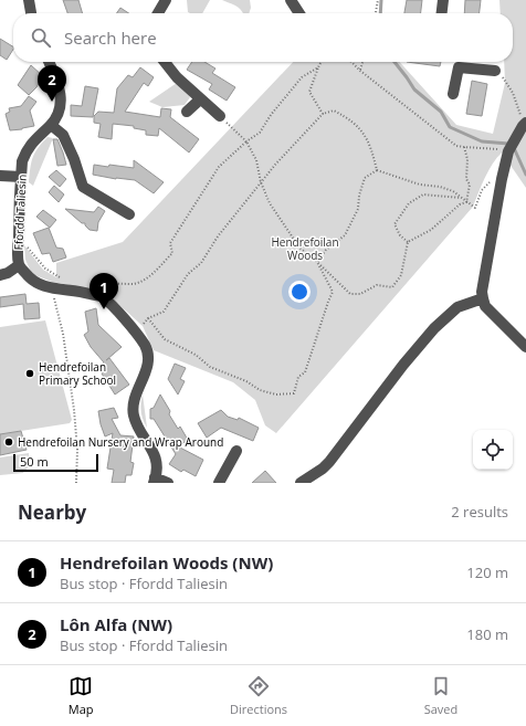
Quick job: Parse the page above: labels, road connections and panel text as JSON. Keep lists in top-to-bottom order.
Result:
{
  "streets": {
    "street": ["Ffordd Taliesin"]
  },
  "parks": ["Hendrefoilan Woods"],
  "places": ["Hendrefoilan Primary School", "Hendrefoilan Nursery and Wrap Around"],
  "scale_bar": "50 m",
  "page": {
    "search": "Search here",
    "pins": ["2", "1"],
    "scale": "50 m",
    "heading": ["Nearby", "2 results"],
    "list": [
      {
        "mark": "1",
        "name": "Hendrefoilan Woods (NW)",
        "note": "Bus stop · Ffordd Taliesin",
        "value": "120 m"
      },
      {
        "mark": "2",
        "name": "Lôn Alfa (NW)",
        "note": "Bus stop · Ffordd Taliesin",
        "value": "180 m"
      }
    ],
    "nav": ["Map", "Directions", "Saved"]
  }
}
